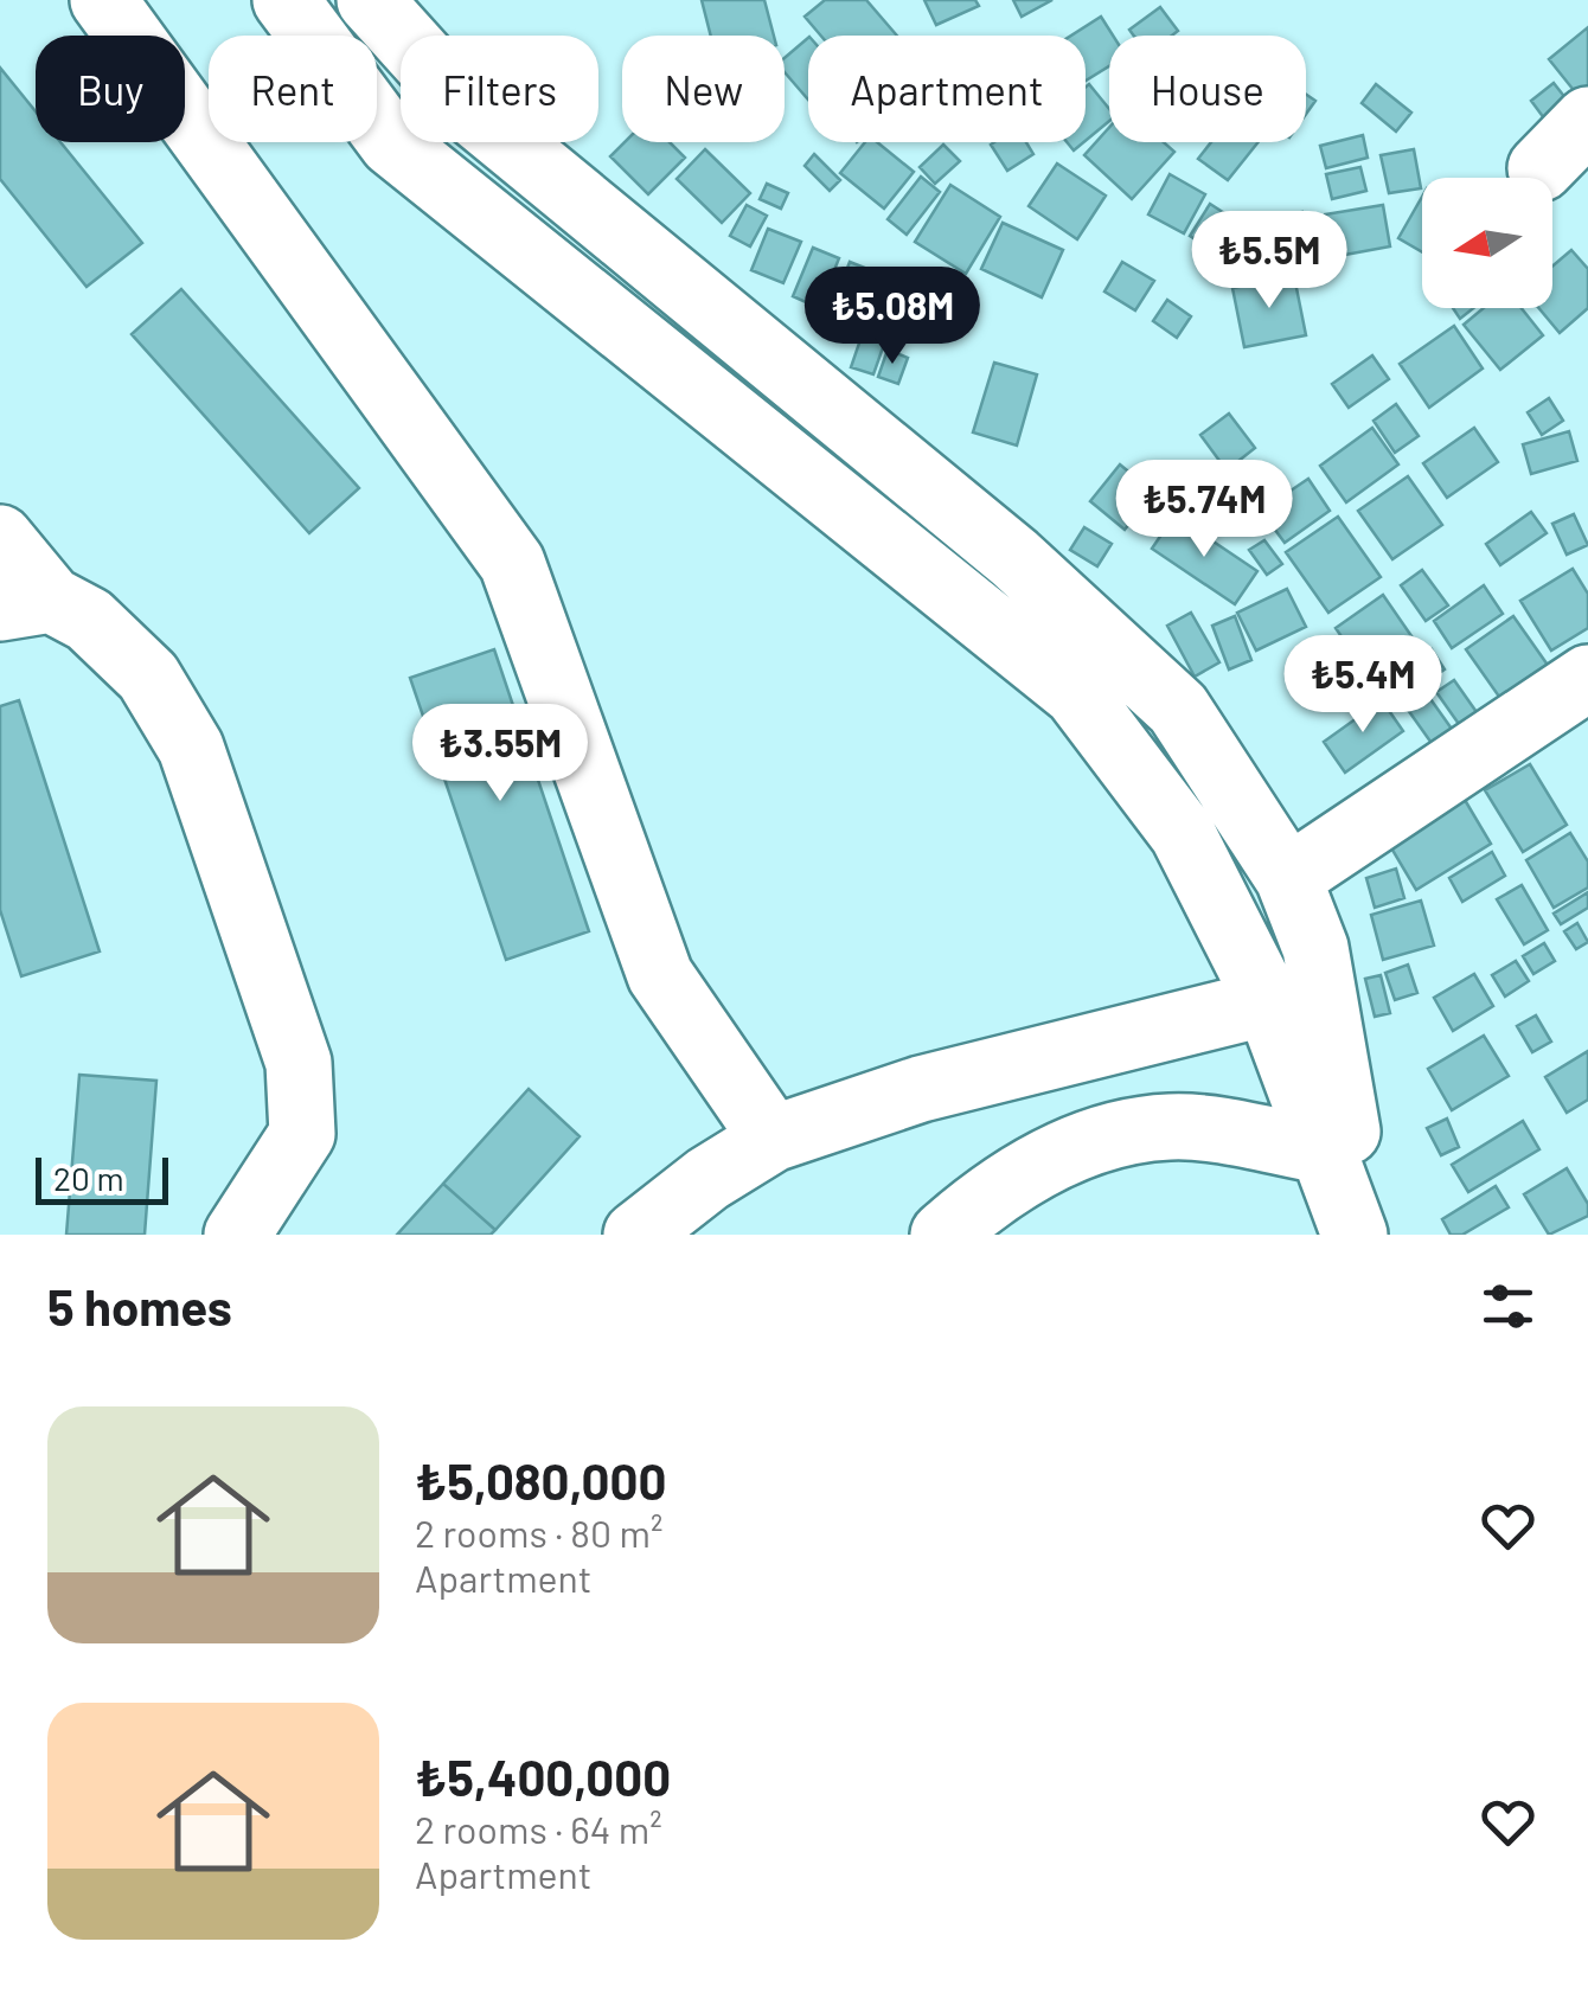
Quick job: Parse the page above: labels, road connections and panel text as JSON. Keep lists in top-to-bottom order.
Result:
{
  "scale_bar": "20 m",
  "north": "left",
  "page": {
    "chip": [
      "Buy",
      "Rent",
      "Filters",
      "New",
      "Apartment",
      "House"
    ],
    "price": [
      "₺5.5M",
      "₺5.08M",
      "₺5.74M",
      "₺5.4M",
      "₺3.55M"
    ],
    "scale": "20 m",
    "heading": "5 homes",
    "list": [
      {
        "name": "₺5,080,000",
        "note": "2 rooms · 80 m² · Apartment"
      },
      {
        "name": "₺5,400,000",
        "note": "2 rooms · 64 m² · Apartment"
      }
    ]
  }
}
